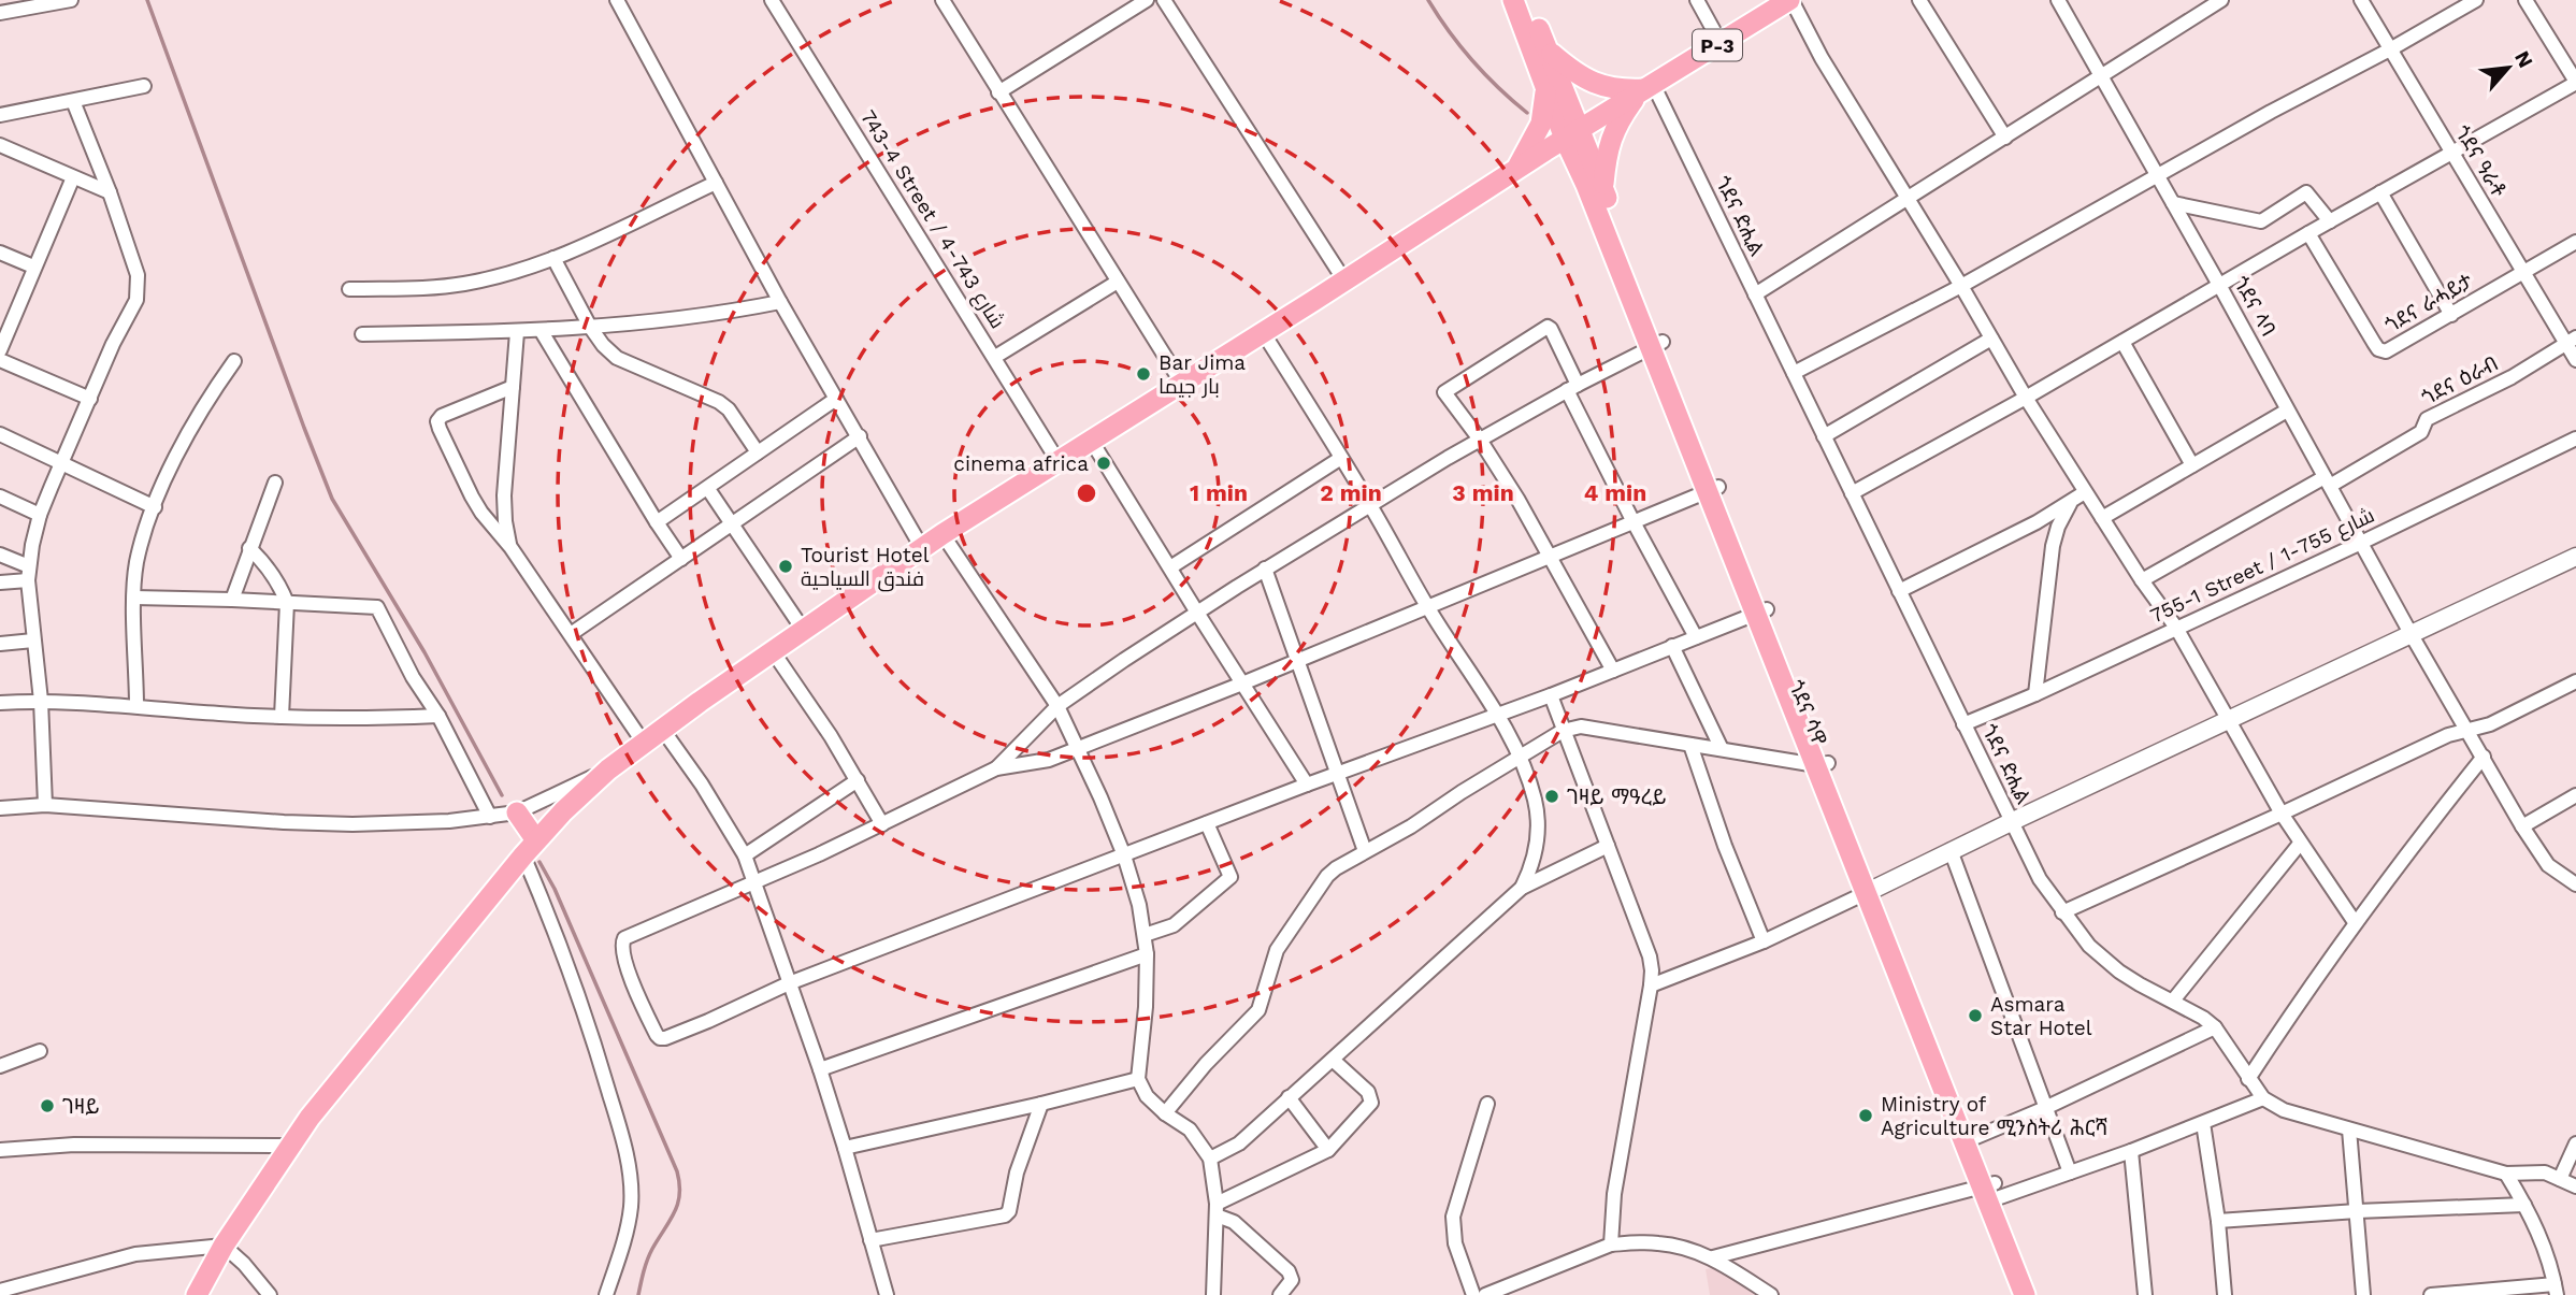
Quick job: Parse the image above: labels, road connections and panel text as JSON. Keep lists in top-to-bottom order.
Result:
{
  "streets": {
    "main road": ["P-3", "ጎደና ሳዋ"],
    "street": [
      "ጎደና ዓራቶ",
      "ጎደና ድሒል",
      "743-4 Street / شارع 743-4",
      "ጎደና ራሓይታ",
      "ጎደና ላባ",
      "ጎደና ዕራብ",
      "755-1 Street / شارع 755-1"
    ]
  },
  "crossings": [
    ["P-3", "ጎደና ድሒል"],
    ["P-3", "743-4 Street / شارع 743-4"],
    ["P-3", "ጎደና ሳዋ"],
    ["ጎደና ዓራቶ", "ጎደና ራሓይታ"],
    ["ጎደና ዓራቶ", "ጎደና ዕራብ"],
    ["ጎደና ድሒል", "755-1 Street / شارع 755-1"],
    ["ጎደና ላባ", "ጎደና ዕራብ"],
    ["ጎደና ላባ", "755-1 Street / شارع 755-1"]
  ],
  "places": [
    "Bar Jima بار جيما",
    "cinema africa",
    "Tourist Hotel فندق السياحية",
    "ገዛይ ማዓረይ",
    "Asmara Star Hotel",
    "ገዛይ",
    "Ministry of Agriculture ሚንስትሪ ሕርሻ"
  ],
  "north": "top right",
  "rings": [
    "1 min",
    "2 min",
    "3 min",
    "4 min"
  ]
}
